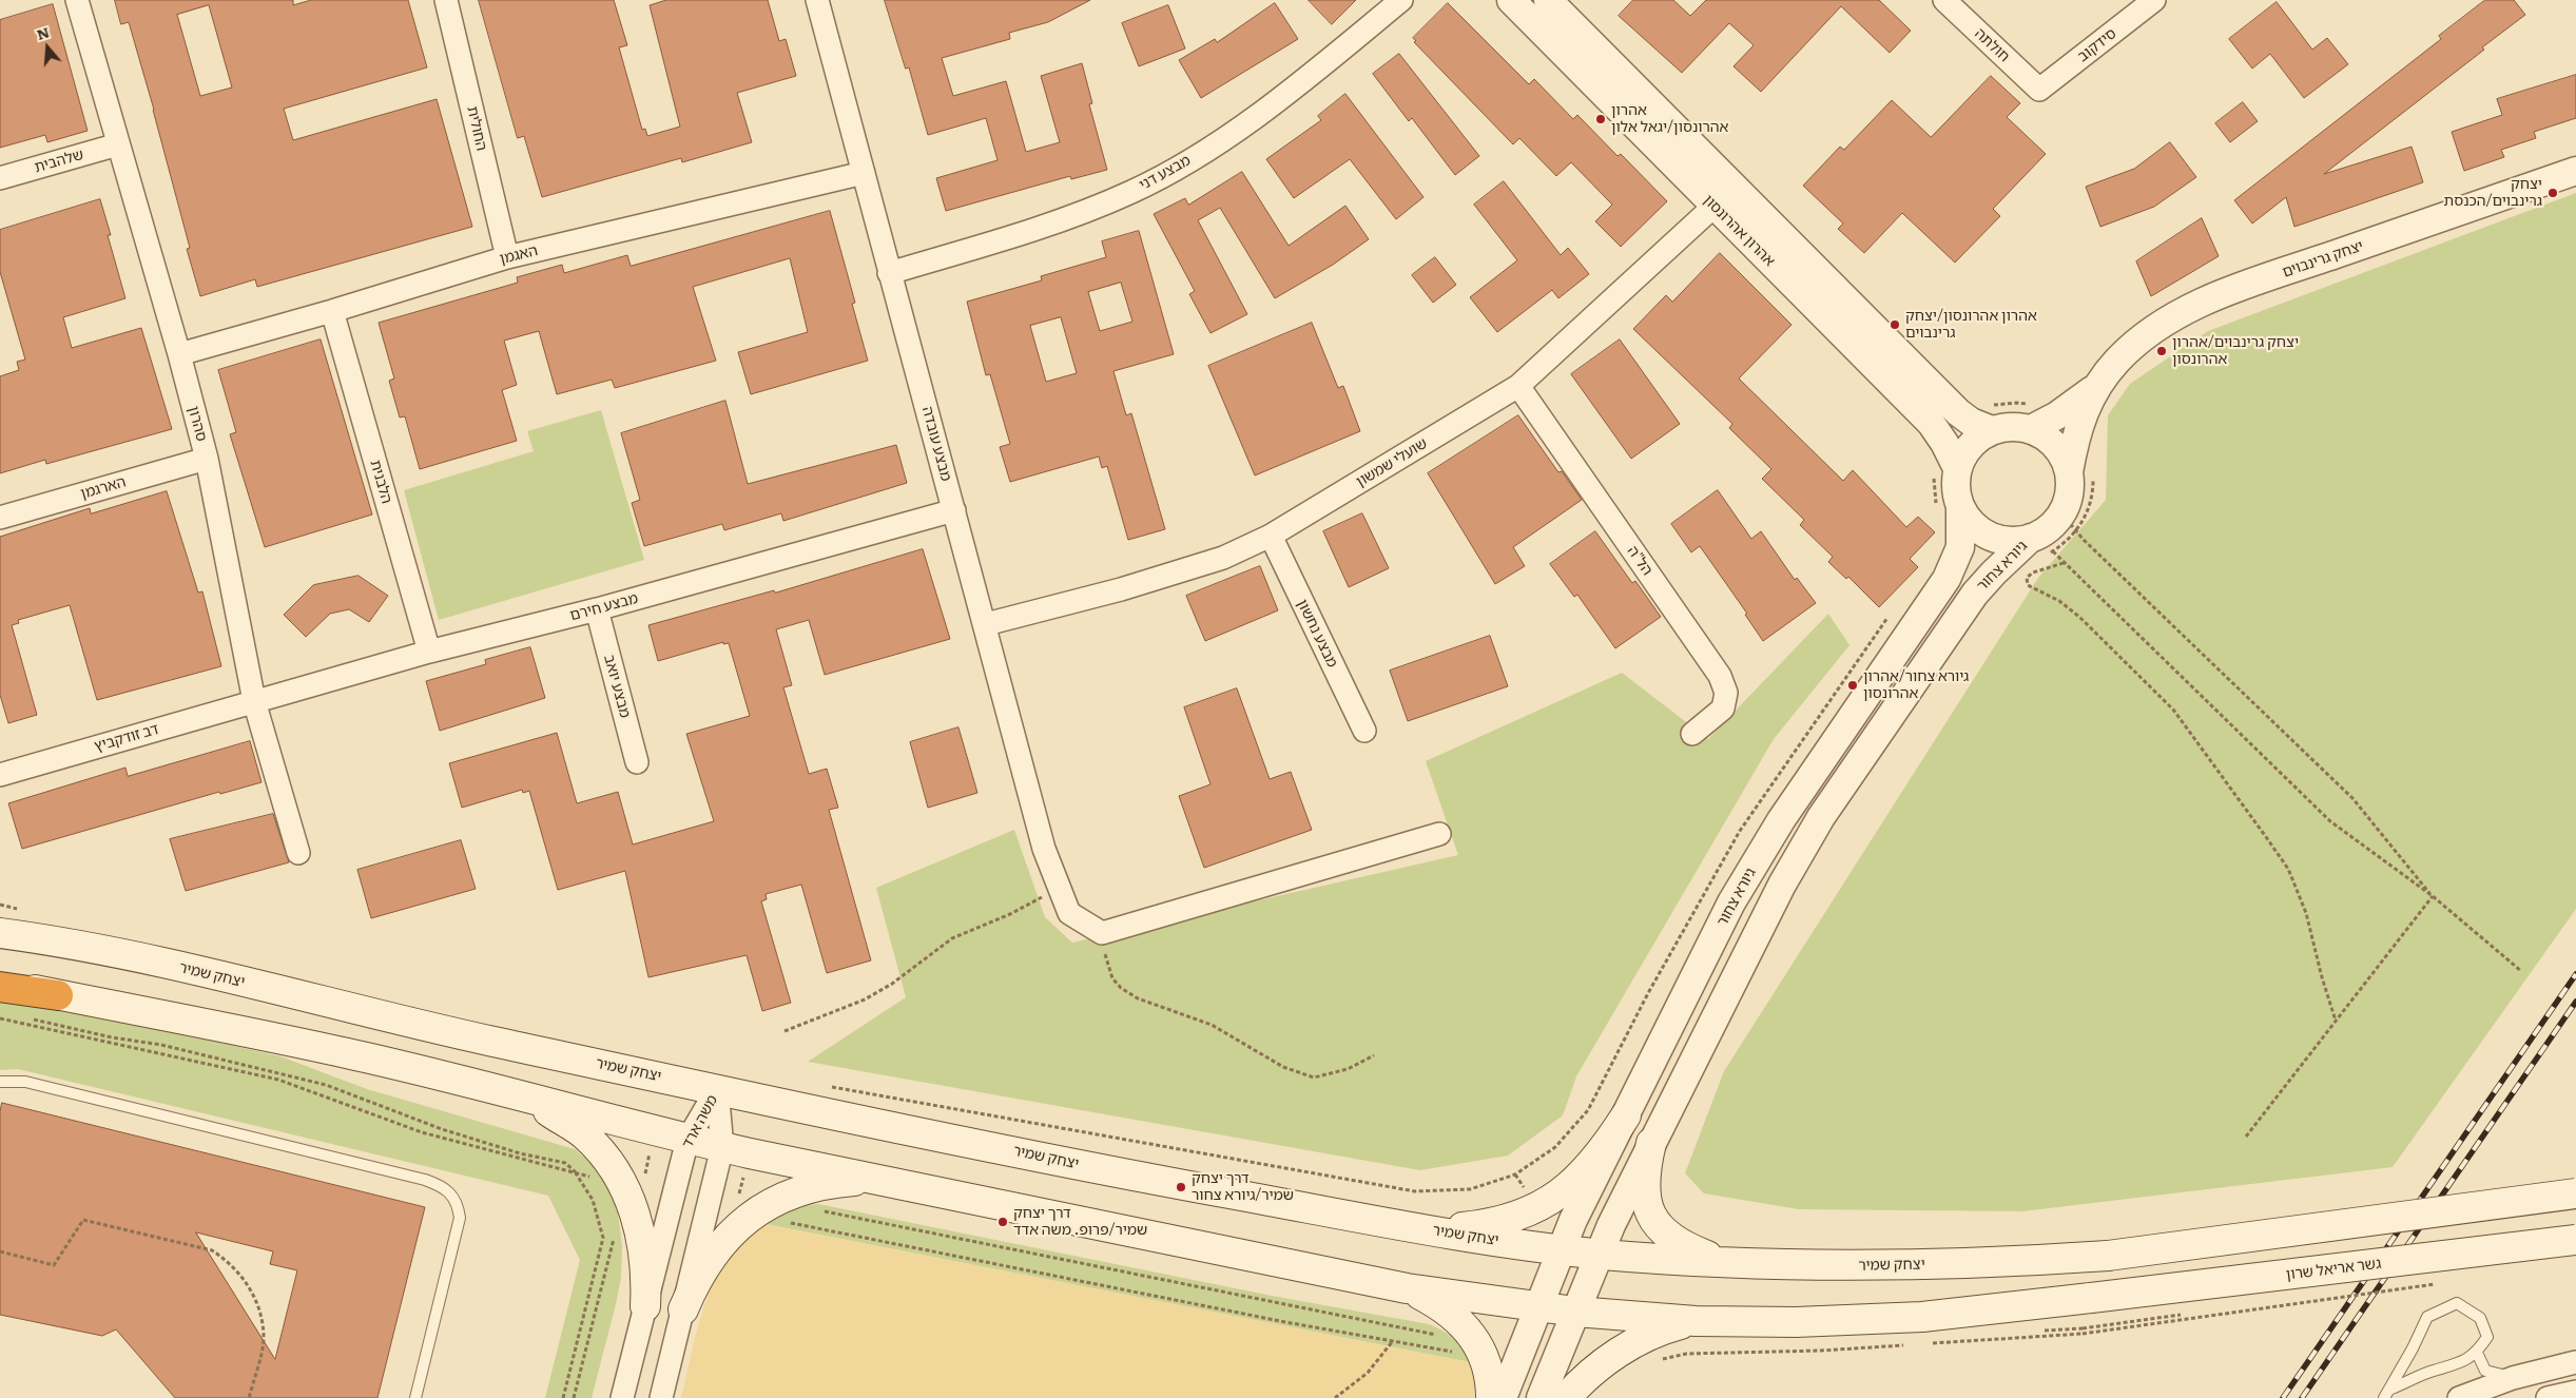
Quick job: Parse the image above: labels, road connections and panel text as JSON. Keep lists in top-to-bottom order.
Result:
{
  "streets": {
    "main road": ["יצחק שמיר", "גשר אריאל שרון"],
    "street": [
      "חולתה",
      "סידקוב",
      "החולית",
      "שלהבית",
      "מבצע דני",
      "אהרון אהרונסון",
      "האגמן",
      "יצחק גרינבוים",
      "סהרון",
      "מבצע עובדה",
      "שועלי שמשון",
      "הלבנית",
      "הארגמן",
      "הל\"ה",
      "גיורא צחור",
      "מבצע חירם",
      "מבצע נחשון",
      "מבצע יואב",
      "דב זודקביץ",
      "משה ארד"
    ]
  },
  "crossings": [
    ["חולתה", "סידקוב"],
    ["החולית", "האגמן"],
    ["שלהבית", "סהרון"],
    ["מבצע דני", "מבצע עובדה"],
    ["אהרון אהרונסון", "יצחק גרינבוים"],
    ["אהרון אהרונסון", "שועלי שמשון"],
    ["אהרון אהרונסון", "גיורא צחור"],
    ["האגמן", "סהרון"],
    ["האגמן", "מבצע עובדה"],
    ["האגמן", "הלבנית"],
    ["יצחק גרינבוים", "גיורא צחור"],
    ["סהרון", "הארגמן"],
    ["סהרון", "מבצע חירם"],
    ["סהרון", "דב זודקביץ"],
    ["מבצע עובדה", "שועלי שמשון"],
    ["מבצע עובדה", "מבצע חירם"],
    ["שועלי שמשון", "הל\"ה"],
    ["שועלי שמשון", "מבצע נחשון"],
    ["הלבנית", "מבצע חירם"],
    ["גיורא צחור", "יצחק שמיר"],
    ["מבצע חירם", "מבצע יואב"],
    ["מבצע חירם", "דב זודקביץ"],
    ["יצחק שמיר", "משה ארד"]
  ],
  "places": [
    "אהרון אהרונסון/יגאל אלון",
    "יצחק גרינבוים/הכנסת",
    "אהרון אהרונסון/יצחק גרינבוים",
    "יצחק גרינבוים/אהרון אהרונסון",
    "גיורא צחור/אהרון אהרונסון",
    "דרך יצחק שמיר/גיורא צחור",
    "דרך יצחק שמיר/פרופ. משה אדד"
  ],
  "north": "top"
}
